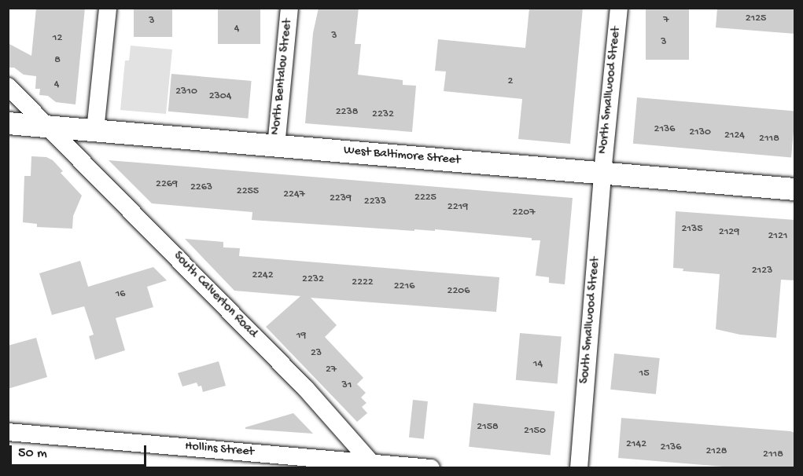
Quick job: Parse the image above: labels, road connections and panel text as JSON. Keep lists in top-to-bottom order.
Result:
{
  "streets": {
    "main road": ["West Baltimore Street"],
    "street": [
      "North Bentalou Street",
      "North Smallwood Street",
      "South Calverton Road",
      "South Smallwood Street",
      "Hollins Street"
    ]
  },
  "crossings": [
    ["North Bentalou Street", "West Baltimore Street"],
    ["North Smallwood Street", "West Baltimore Street"],
    ["North Smallwood Street", "South Smallwood Street"],
    ["West Baltimore Street", "South Calverton Road"],
    ["West Baltimore Street", "South Smallwood Street"],
    ["South Calverton Road", "Hollins Street"]
  ],
  "house_numbers": [
    "2125",
    "7",
    "3",
    "4",
    "3",
    "12",
    "3",
    "8",
    "2",
    "4",
    "2310",
    "2304",
    "2238",
    "2232",
    "2136",
    "2130",
    "2124",
    "2118",
    "2269",
    "2263",
    "2255",
    "2247",
    "2225",
    "2239",
    "2233",
    "2219",
    "2207",
    "2135",
    "2129",
    "2121",
    "2123",
    "2242",
    "2232",
    "2222",
    "2216",
    "2206",
    "16",
    "19",
    "23",
    "14",
    "27",
    "15",
    "31",
    "2158",
    "2150",
    "2142",
    "2136",
    "2128",
    "2118"
  ],
  "scale_bar": "50 m"
}
